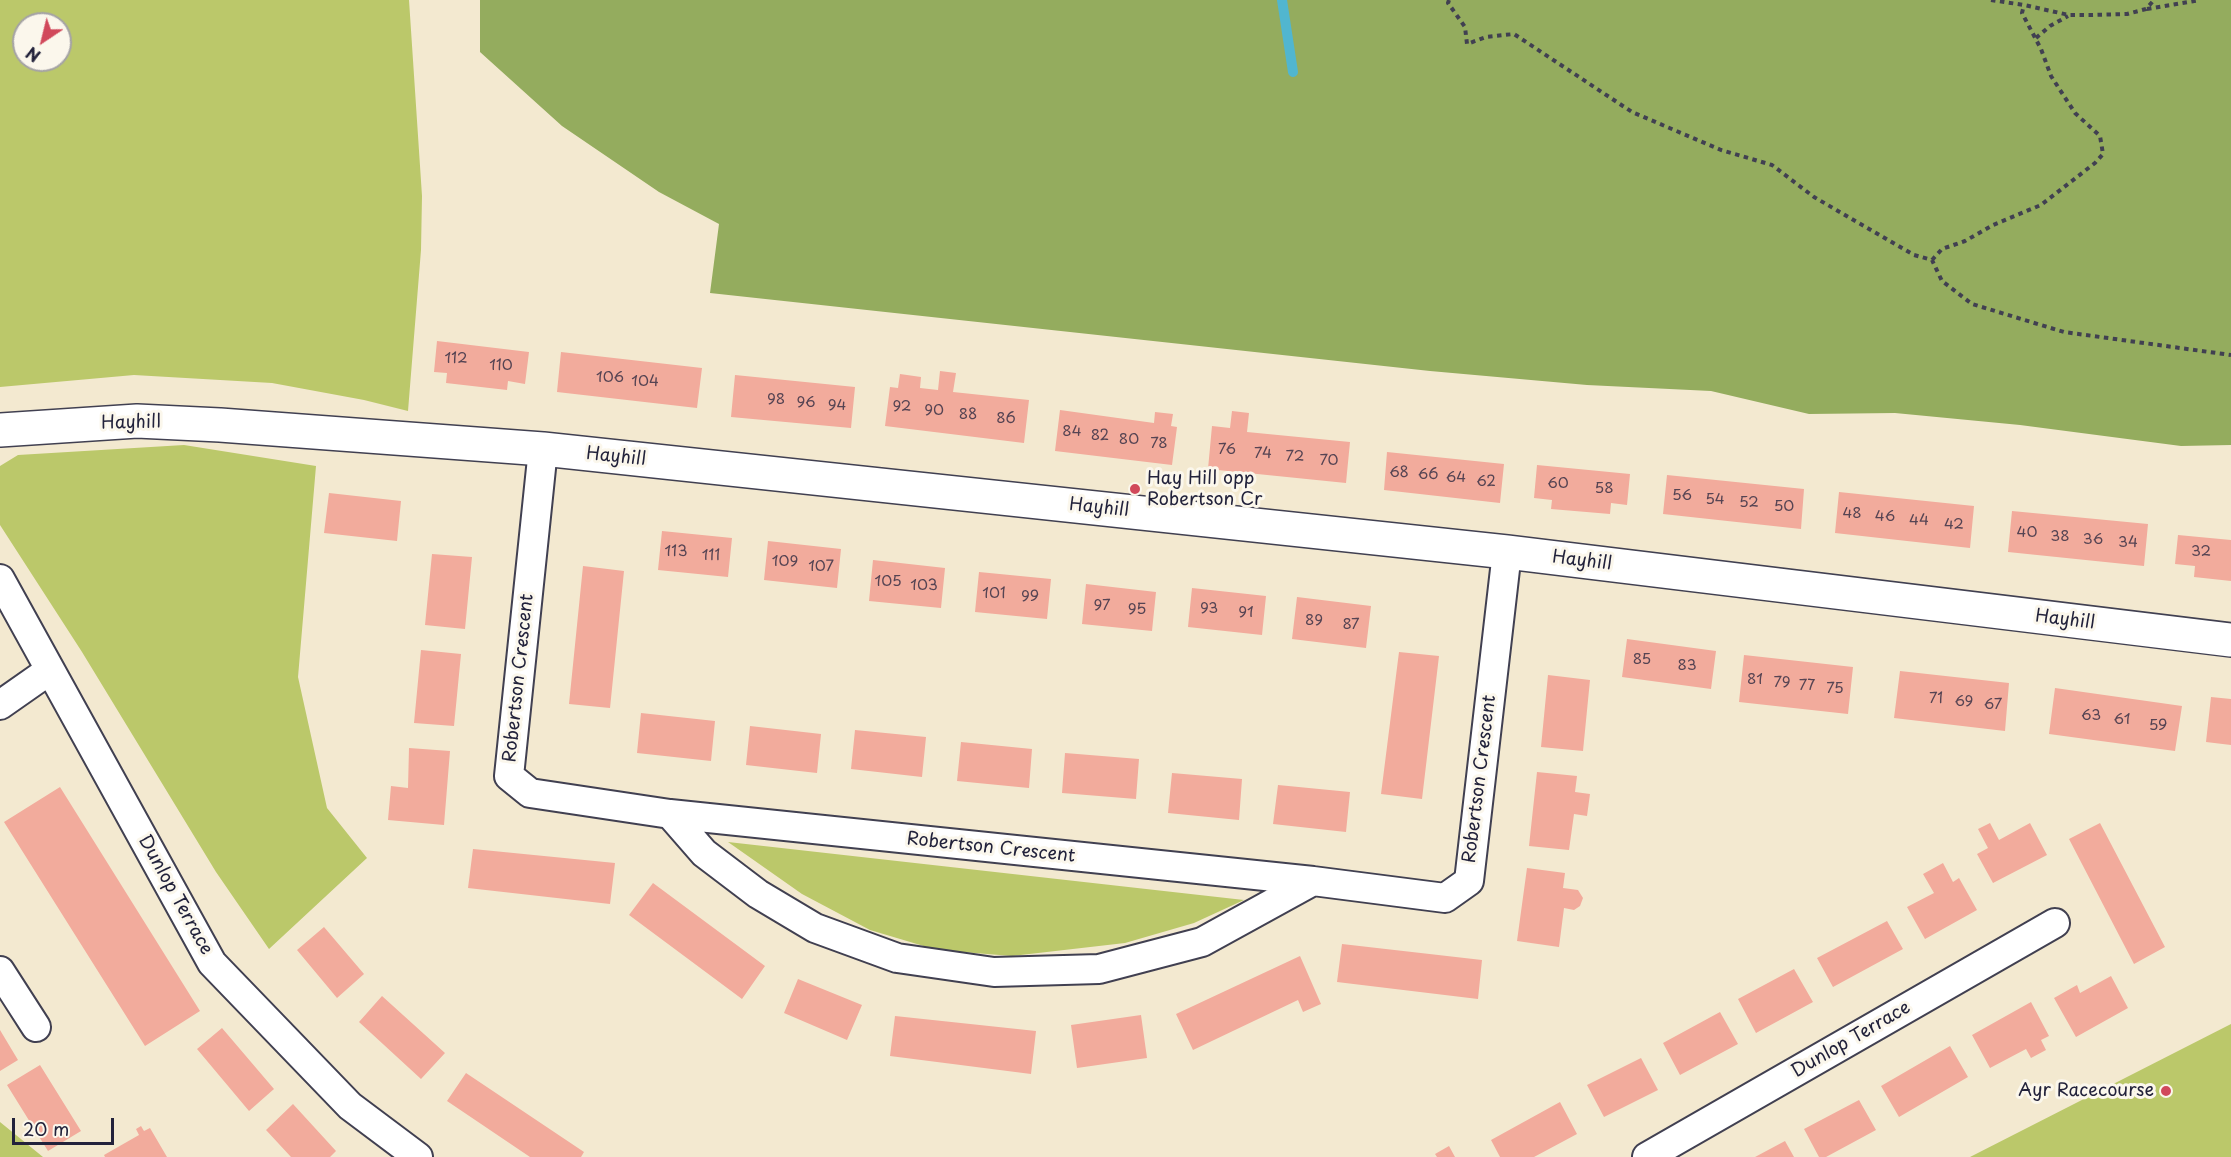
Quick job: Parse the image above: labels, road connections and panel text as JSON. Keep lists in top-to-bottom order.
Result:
{
  "streets": {
    "street": ["Hayhill", "Robertson Crescent", "Dunlop Terrace"]
  },
  "crossings": [
    ["Hayhill", "Robertson Crescent"]
  ],
  "places": ["Hay Hill opp Robertson Cr", "Ayr Racecourse"],
  "house_numbers": [
    "112",
    "110",
    "106",
    "104",
    "98",
    "96",
    "94",
    "92",
    "90",
    "88",
    "86",
    "84",
    "82",
    "80",
    "78",
    "76",
    "74",
    "72",
    "70",
    "68",
    "66",
    "64",
    "62",
    "60",
    "58",
    "56",
    "54",
    "52",
    "50",
    "48",
    "46",
    "44",
    "42",
    "40",
    "38",
    "36",
    "34",
    "113",
    "32",
    "111",
    "109",
    "107",
    "105",
    "103",
    "101",
    "99",
    "97",
    "93",
    "95",
    "91",
    "89",
    "87",
    "85",
    "83",
    "81",
    "79",
    "77",
    "75",
    "71",
    "69",
    "67",
    "63",
    "61",
    "59"
  ],
  "scale_bar": "20 m",
  "north": "bottom left"
}
